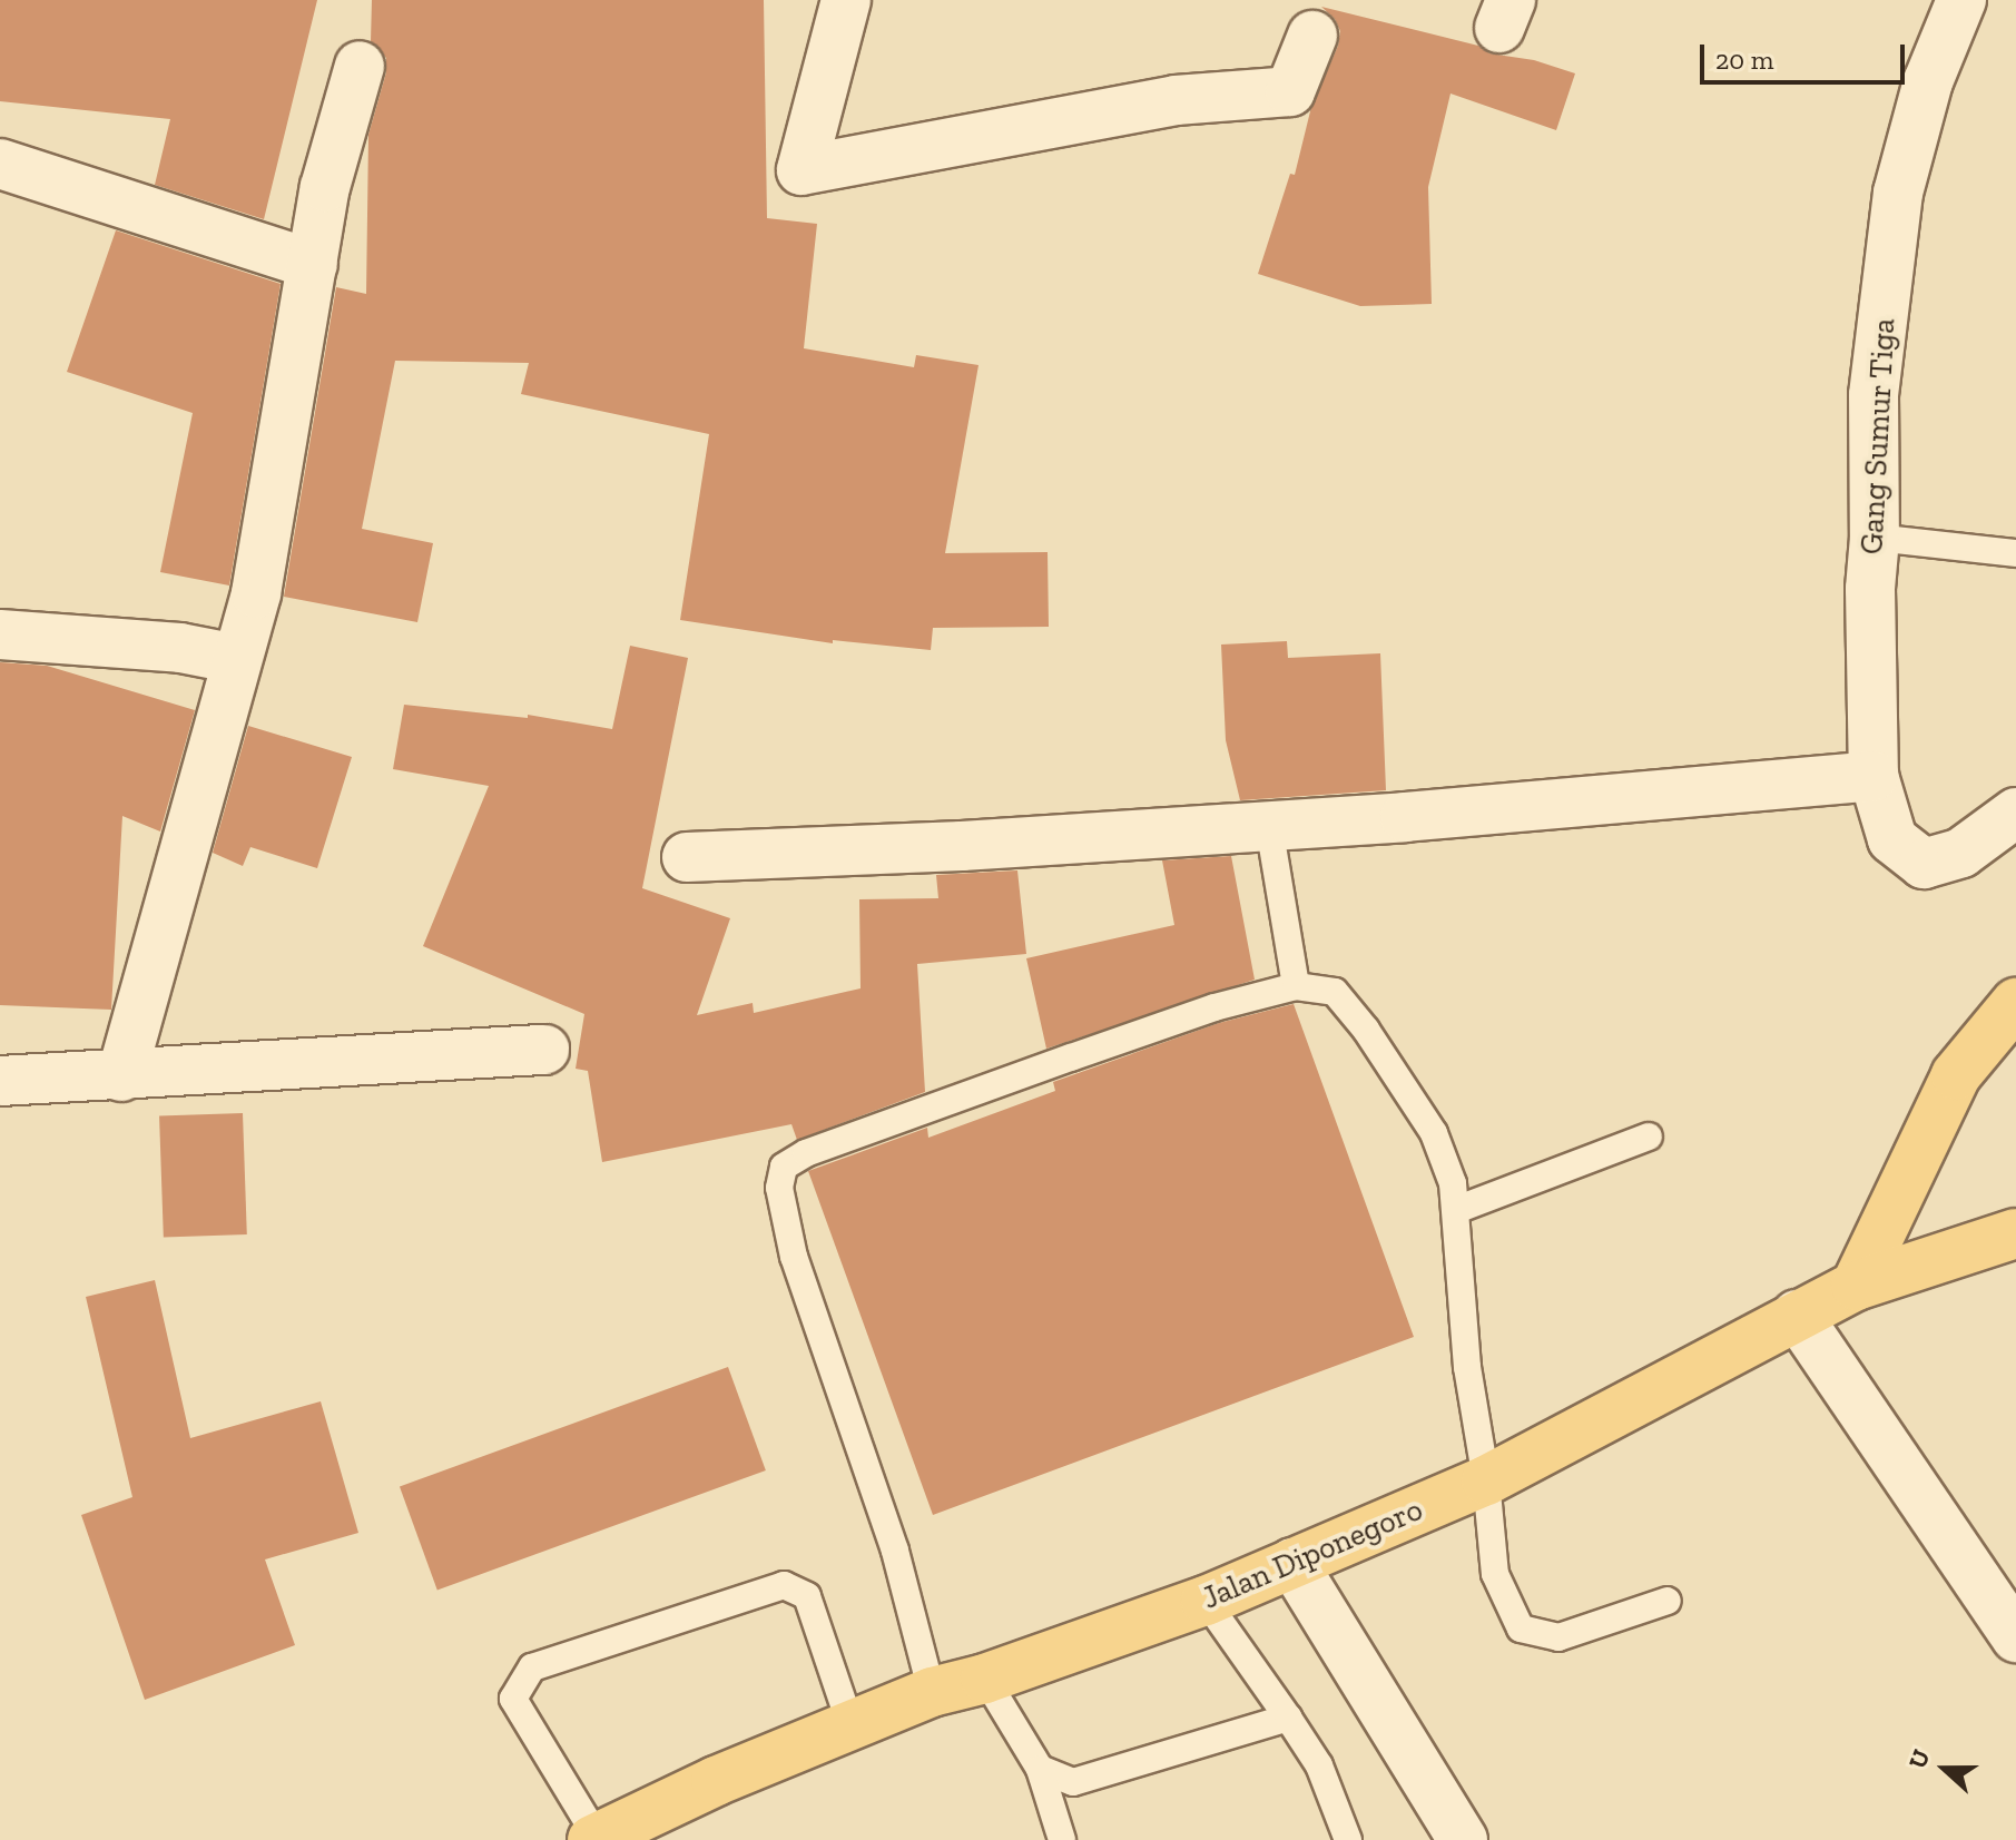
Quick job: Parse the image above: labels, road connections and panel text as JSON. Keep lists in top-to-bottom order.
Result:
{
  "streets": {
    "main road": ["Jalan Diponegoro"],
    "street": ["Gang Sumur Tiga"]
  },
  "scale_bar": "20 m",
  "north": "left"
}
